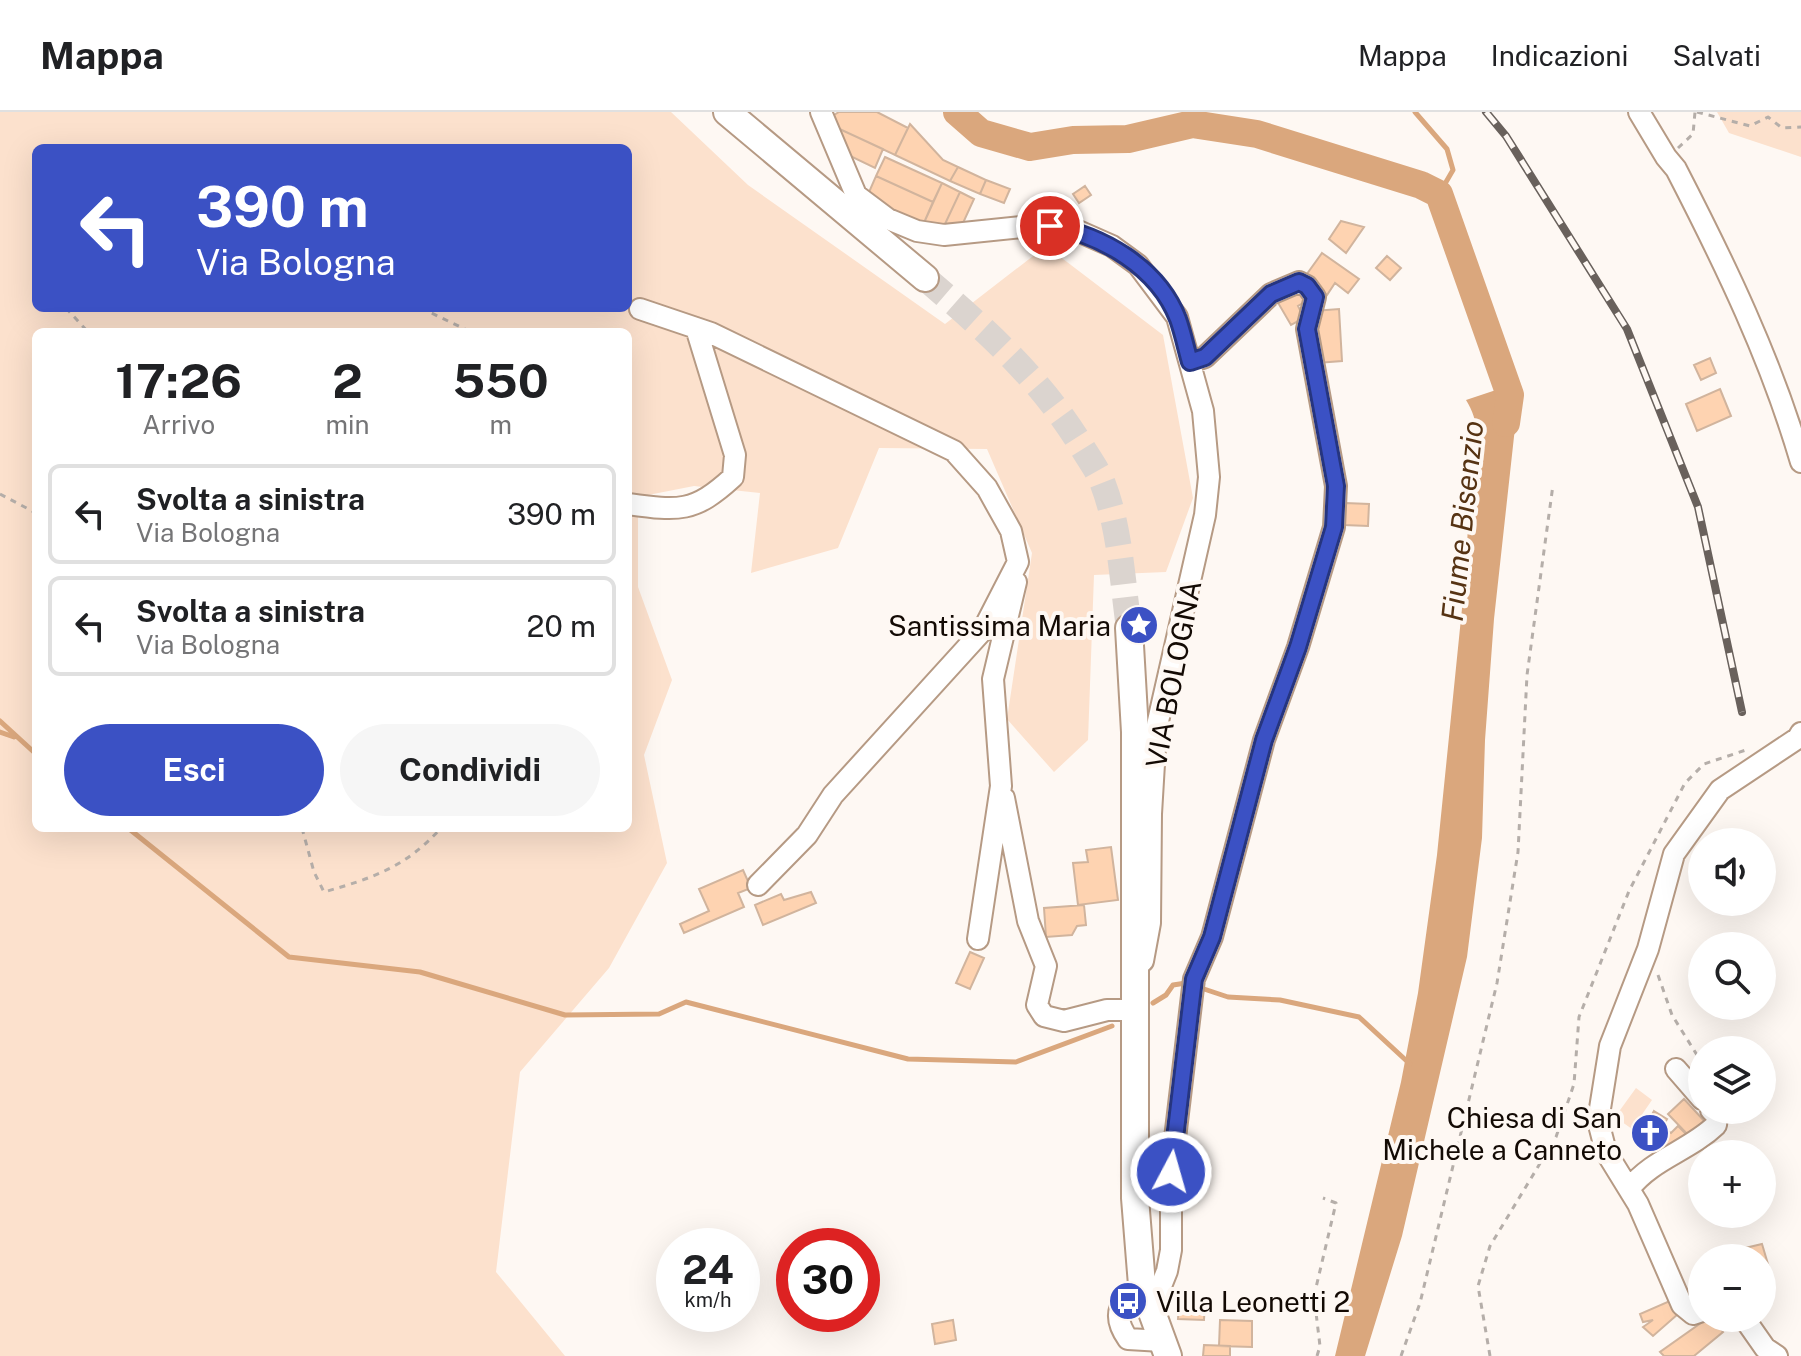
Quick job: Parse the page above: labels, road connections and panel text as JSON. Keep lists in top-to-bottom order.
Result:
{
  "streets": {
    "main road": ["VIA BOLOGNA"]
  },
  "water": ["Fiume Bisenzio"],
  "places": {
    "place": ["Santissima Maria"],
    "church": ["Chiesa di San Michele a Canneto"],
    "bus stop": ["Villa Leonetti 2"]
  },
  "page": {
    "header": "Mappa",
    "nav": ["Mappa", "Indicazioni", "Salvati"],
    "turn": ["390 m", "Via Bologna"],
    "eta": [
      "17:26",
      "Arrivo",
      "2",
      "min",
      "550",
      "m"
    ],
    "list": [
      {
        "name": "Svolta a sinistra",
        "note": "Via Bologna",
        "value": "390 m"
      },
      {
        "name": "Svolta a sinistra",
        "note": "Via Bologna",
        "value": "20 m"
      }
    ],
    "buttons": ["Esci", "Condividi"],
    "map_buttons": ["+", "−"],
    "speed": "24 km/h",
    "limit": "30"
  }
}
